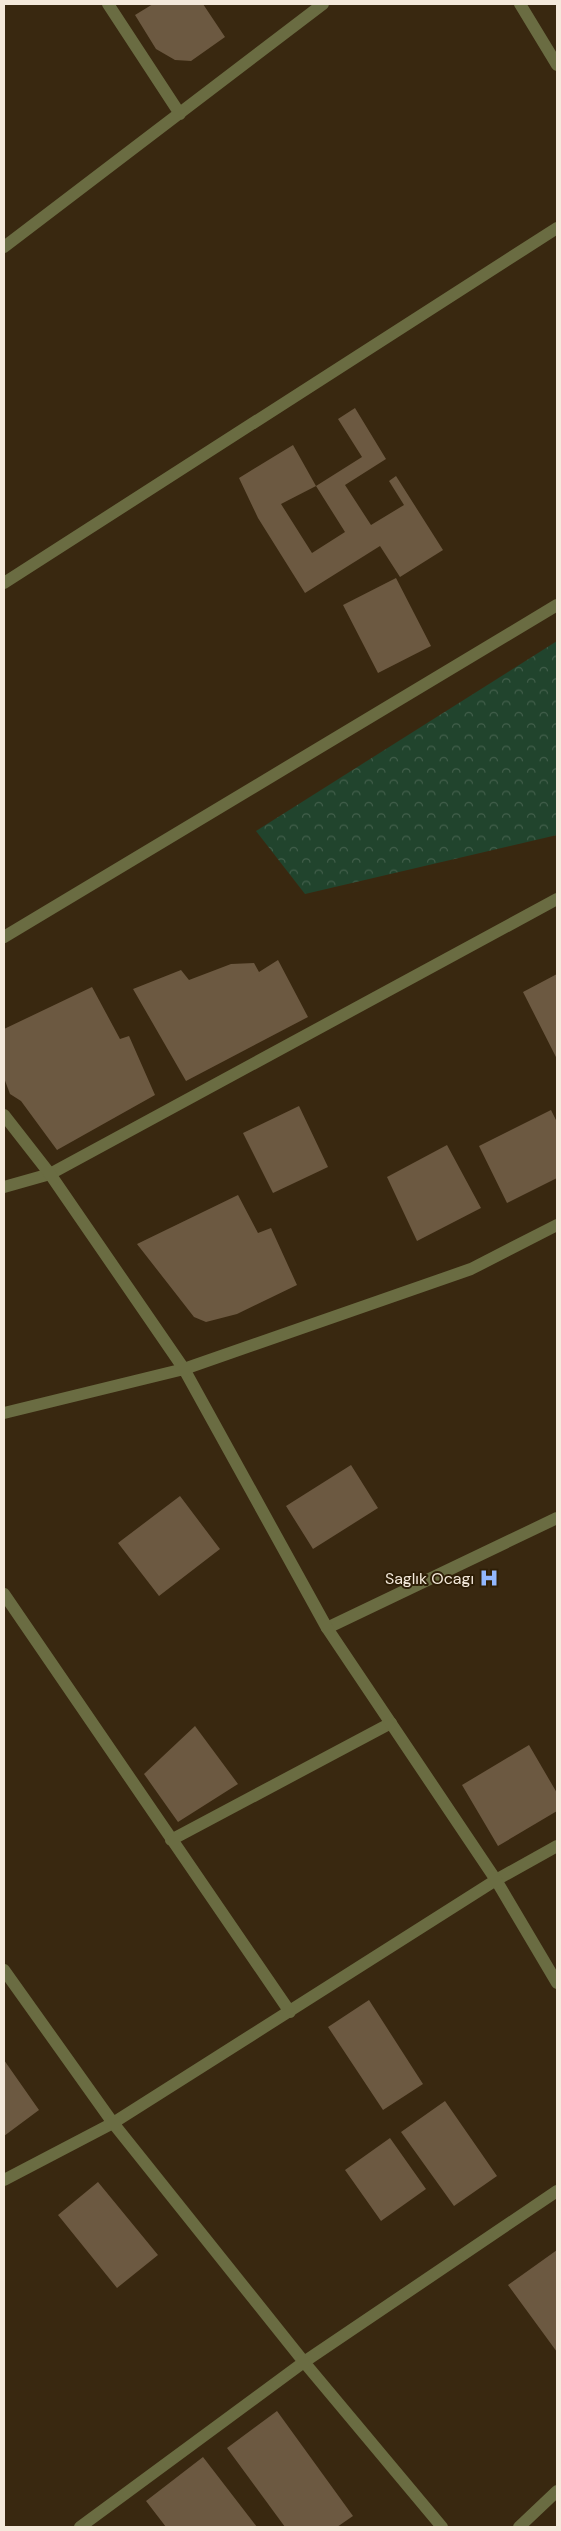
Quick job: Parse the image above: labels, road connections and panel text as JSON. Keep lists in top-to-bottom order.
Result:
{
  "places": {
    "hospital": ["Saglık Ocagı"]
  }
}
